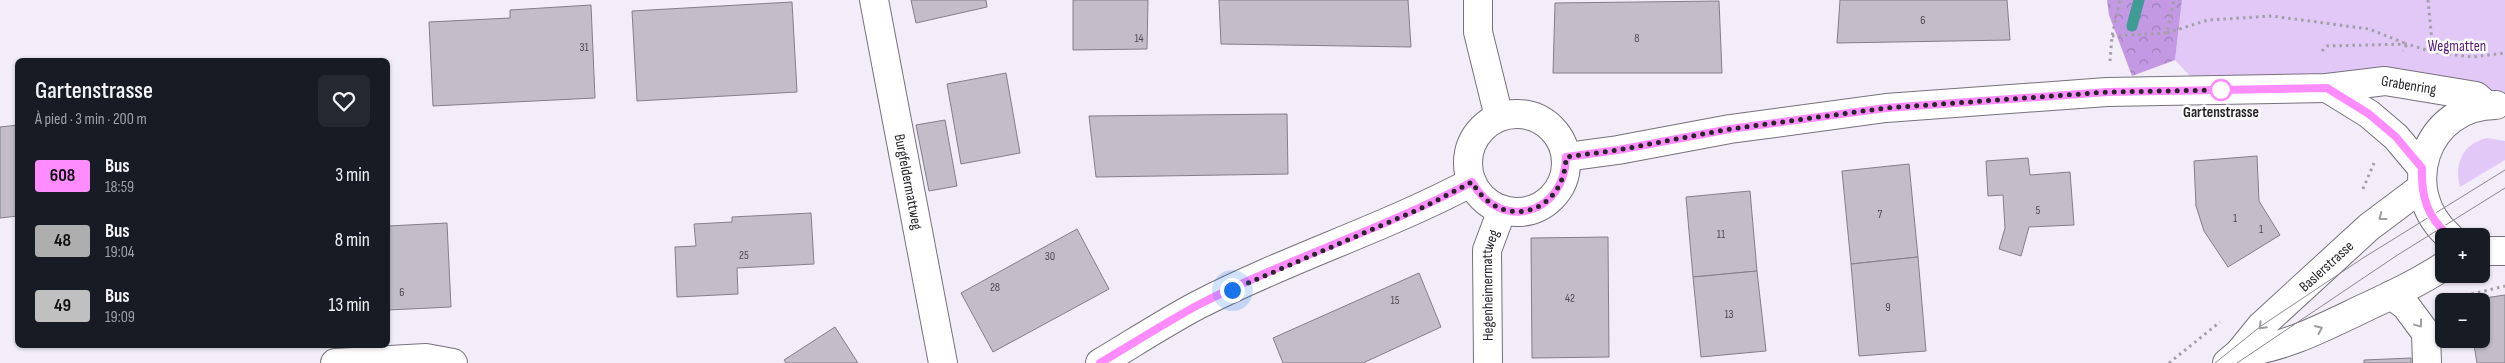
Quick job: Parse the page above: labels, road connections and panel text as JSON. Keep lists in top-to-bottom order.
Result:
{
  "streets": {
    "main road": [
      "Grabenring",
      "Burgfeldermattweg",
      "Baslerstrasse",
      "Hegenheimermattweg"
    ]
  },
  "crossings": [
    ["Grabenring", "Hegenheimermattweg"]
  ],
  "parks": ["Wegmatten"],
  "places": ["Gartenstrasse"],
  "lines": ["bus line 608"],
  "house_numbers": [
    "6",
    "14",
    "8",
    "31",
    "5",
    "7",
    "1",
    "1",
    "11",
    "25",
    "30",
    "28",
    "6",
    "42",
    "15",
    "9",
    "13"
  ],
  "page": {
    "heading": ["Gartenstrasse", "À pied · 3 min · 200 m"],
    "list": [
      {
        "mark": "608",
        "name": "Bus",
        "note": "18:59",
        "value": "3 min"
      },
      {
        "mark": "48",
        "name": "Bus",
        "note": "19:04",
        "value": "8 min"
      },
      {
        "mark": "49",
        "name": "Bus",
        "note": "19:09",
        "value": "13 min"
      }
    ],
    "map_buttons": ["+", "−"]
  }
}
